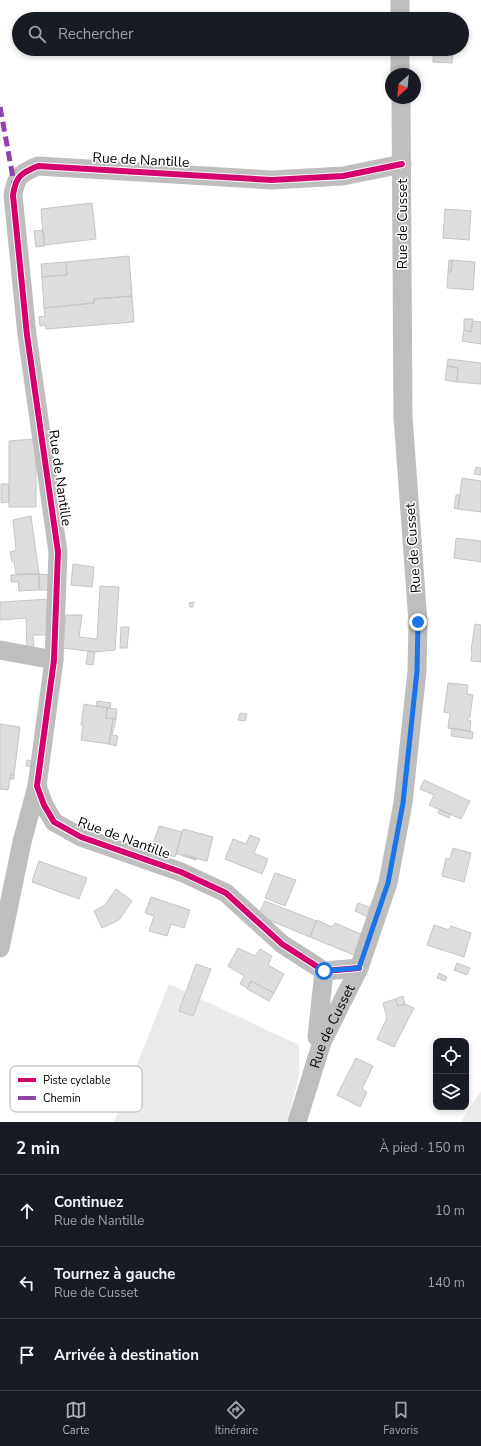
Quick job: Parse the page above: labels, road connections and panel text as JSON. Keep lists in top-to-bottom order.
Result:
{
  "streets": {
    "street": ["Rue de Nantille", "Rue de Cusset"]
  },
  "crossings": [
    ["Rue de Nantille", "Rue de Cusset"]
  ],
  "legend": ["Piste cyclable", "Chemin"],
  "north": "bottom left",
  "page": {
    "search": "Rechercher",
    "heading": ["2 min", "À pied · 150 m"],
    "list": [
      ["Continuez", "Rue de Nantille", "10 m"],
      ["Tournez à gauche", "Rue de Cusset", "140 m"],
      "Arrivée à destination"
    ],
    "nav": ["Carte", "Itinéraire", "Favoris"]
  }
}
